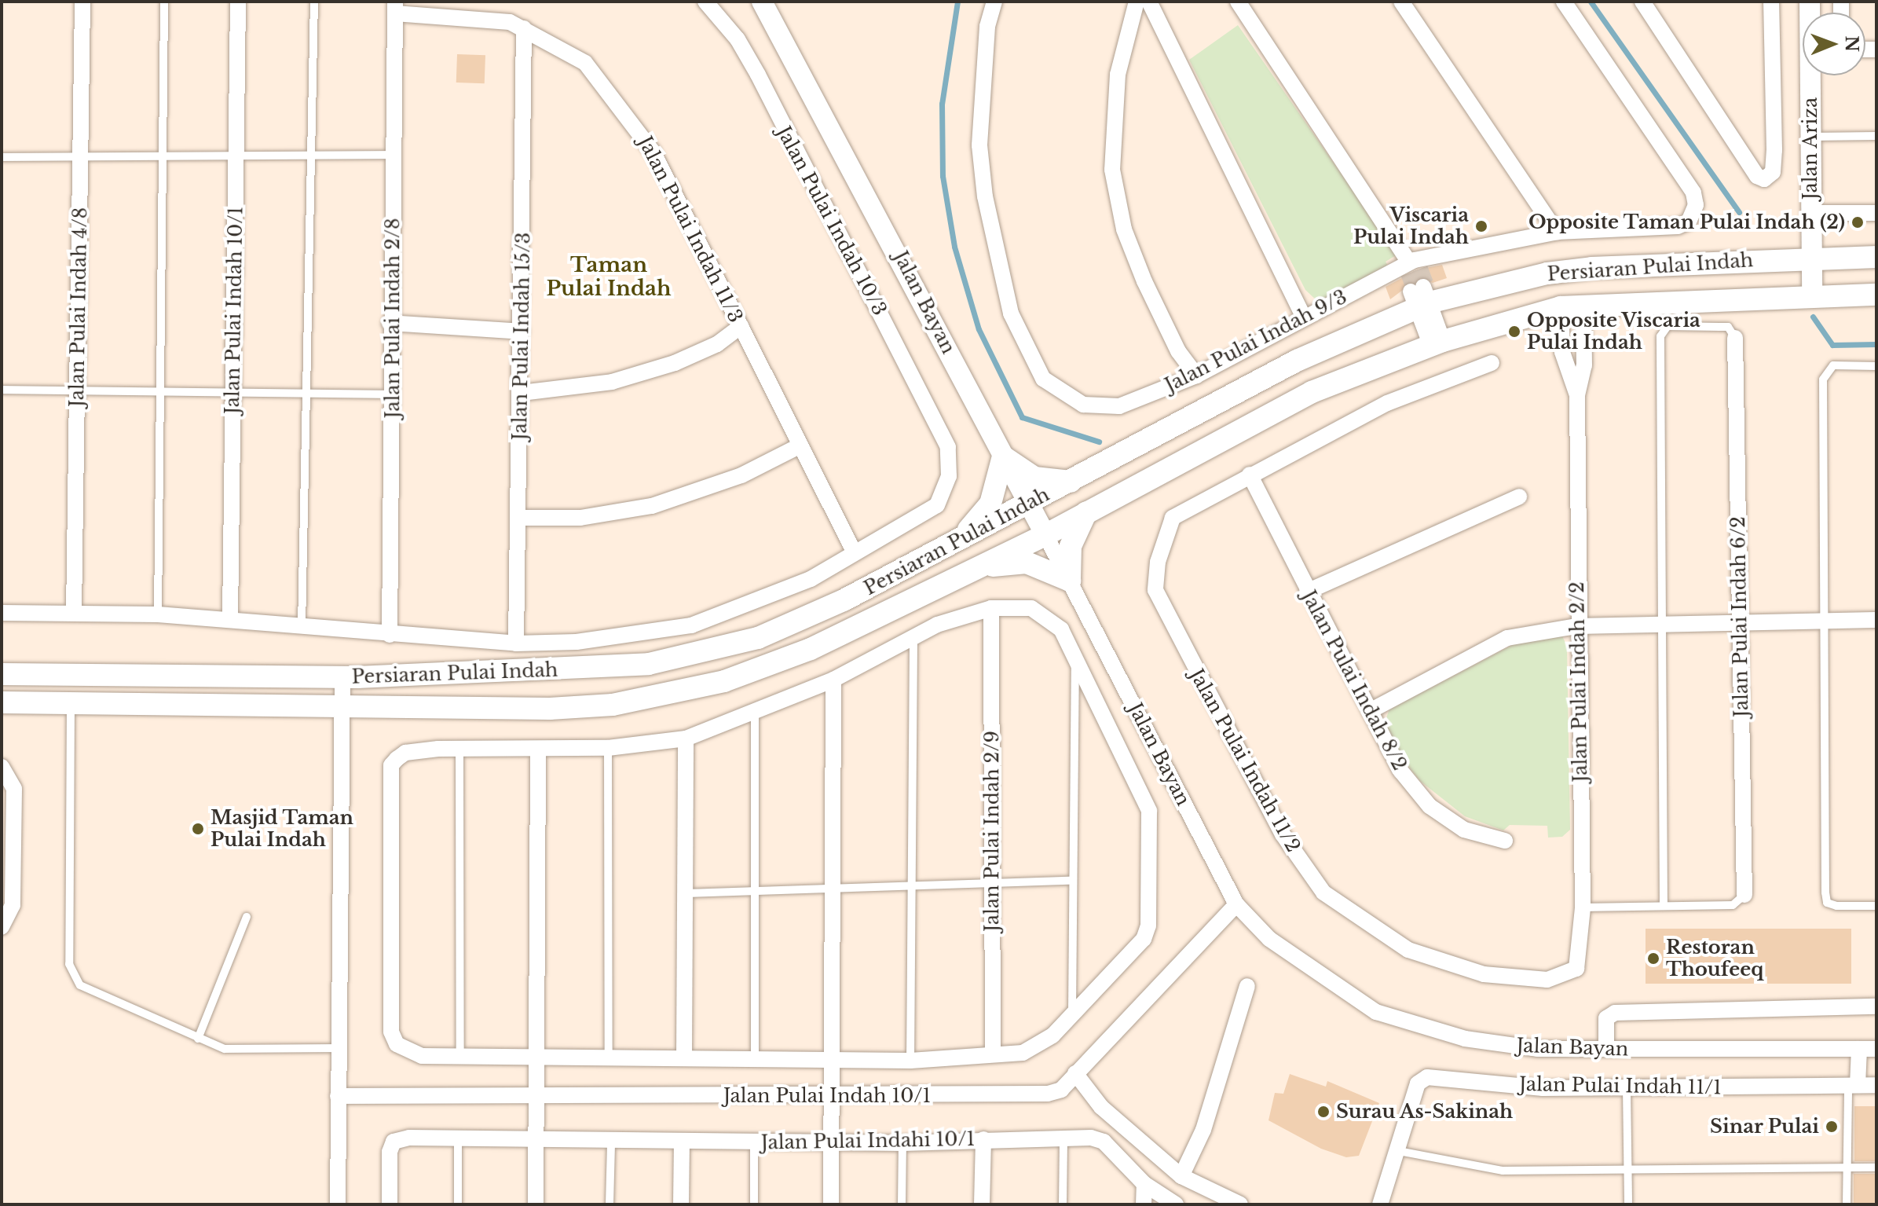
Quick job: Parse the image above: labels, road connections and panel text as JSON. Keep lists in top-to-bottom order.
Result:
{
  "streets": {
    "main road": ["Persiaran Pulai Indah"],
    "street": [
      "Jalan Ariza",
      "Jalan Pulai Indah 10/3",
      "Jalan Pulai Indah 11/3",
      "Jalan Bayan",
      "Jalan Pulai Indah 4/8",
      "Jalan Pulai Indah 10/1",
      "Jalan Pulai Indah 2/8",
      "Jalan Pulai Indah 15/3",
      "Jalan Pulai Indah 9/3",
      "Jalan Pulai Indah 6/2",
      "Jalan Pulai Indah 8/2",
      "Jalan Pulai Indah 2/2",
      "Jalan Pulai Indah 11/2",
      "Jalan Pulai Indah 2/9",
      "Jalan Pulai Indah 11/1",
      "Jalan Pulai Indahi 10/1"
    ]
  },
  "crossings": [
    ["Jalan Ariza", "Persiaran Pulai Indah"],
    ["Jalan Pulai Indah 10/3", "Jalan Pulai Indah 11/3"],
    ["Jalan Pulai Indah 11/3", "Jalan Pulai Indah 2/8"],
    ["Jalan Pulai Indah 11/3", "Jalan Pulai Indah 15/3"],
    ["Persiaran Pulai Indah", "Jalan Bayan"],
    ["Persiaran Pulai Indah", "Jalan Pulai Indah 2/2"],
    ["Jalan Bayan", "Jalan Pulai Indah 10/1"],
    ["Jalan Pulai Indah 10/1", "Jalan Pulai Indah 2/9"],
    ["Jalan Pulai Indah 8/2", "Jalan Pulai Indah 11/2"],
    ["Jalan Pulai Indah 2/2", "Jalan Pulai Indah 11/2"]
  ],
  "districts": ["Taman Pulai Indah"],
  "places": [
    "Opposite Taman Pulai Indah (2)",
    "Viscaria Pulai Indah",
    "Opposite Viscaria Pulai Indah",
    "Masjid Taman Pulai Indah",
    "Restoran Thoufeeq",
    "Surau As-Sakinah",
    "Sinar Pulai"
  ],
  "north": "right"
}
